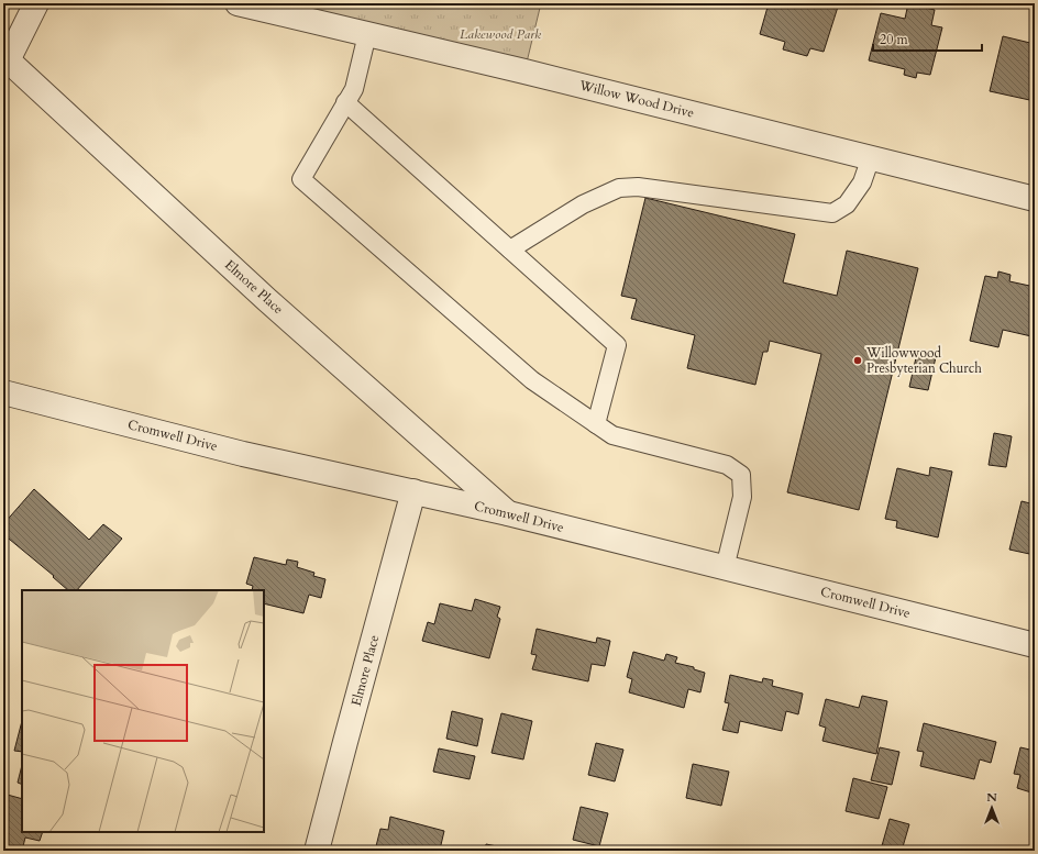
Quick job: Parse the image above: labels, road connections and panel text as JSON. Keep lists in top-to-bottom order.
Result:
{
  "streets": {
    "street": ["Willow Wood Drive", "Elmore Place", "Cromwell Drive"]
  },
  "crossings": [
    ["Elmore Place", "Cromwell Drive"]
  ],
  "parks": ["Lakewood Park"],
  "places": ["Willowwood Presbyterian Church"],
  "scale_bar": "20 m",
  "north": "top"
}
